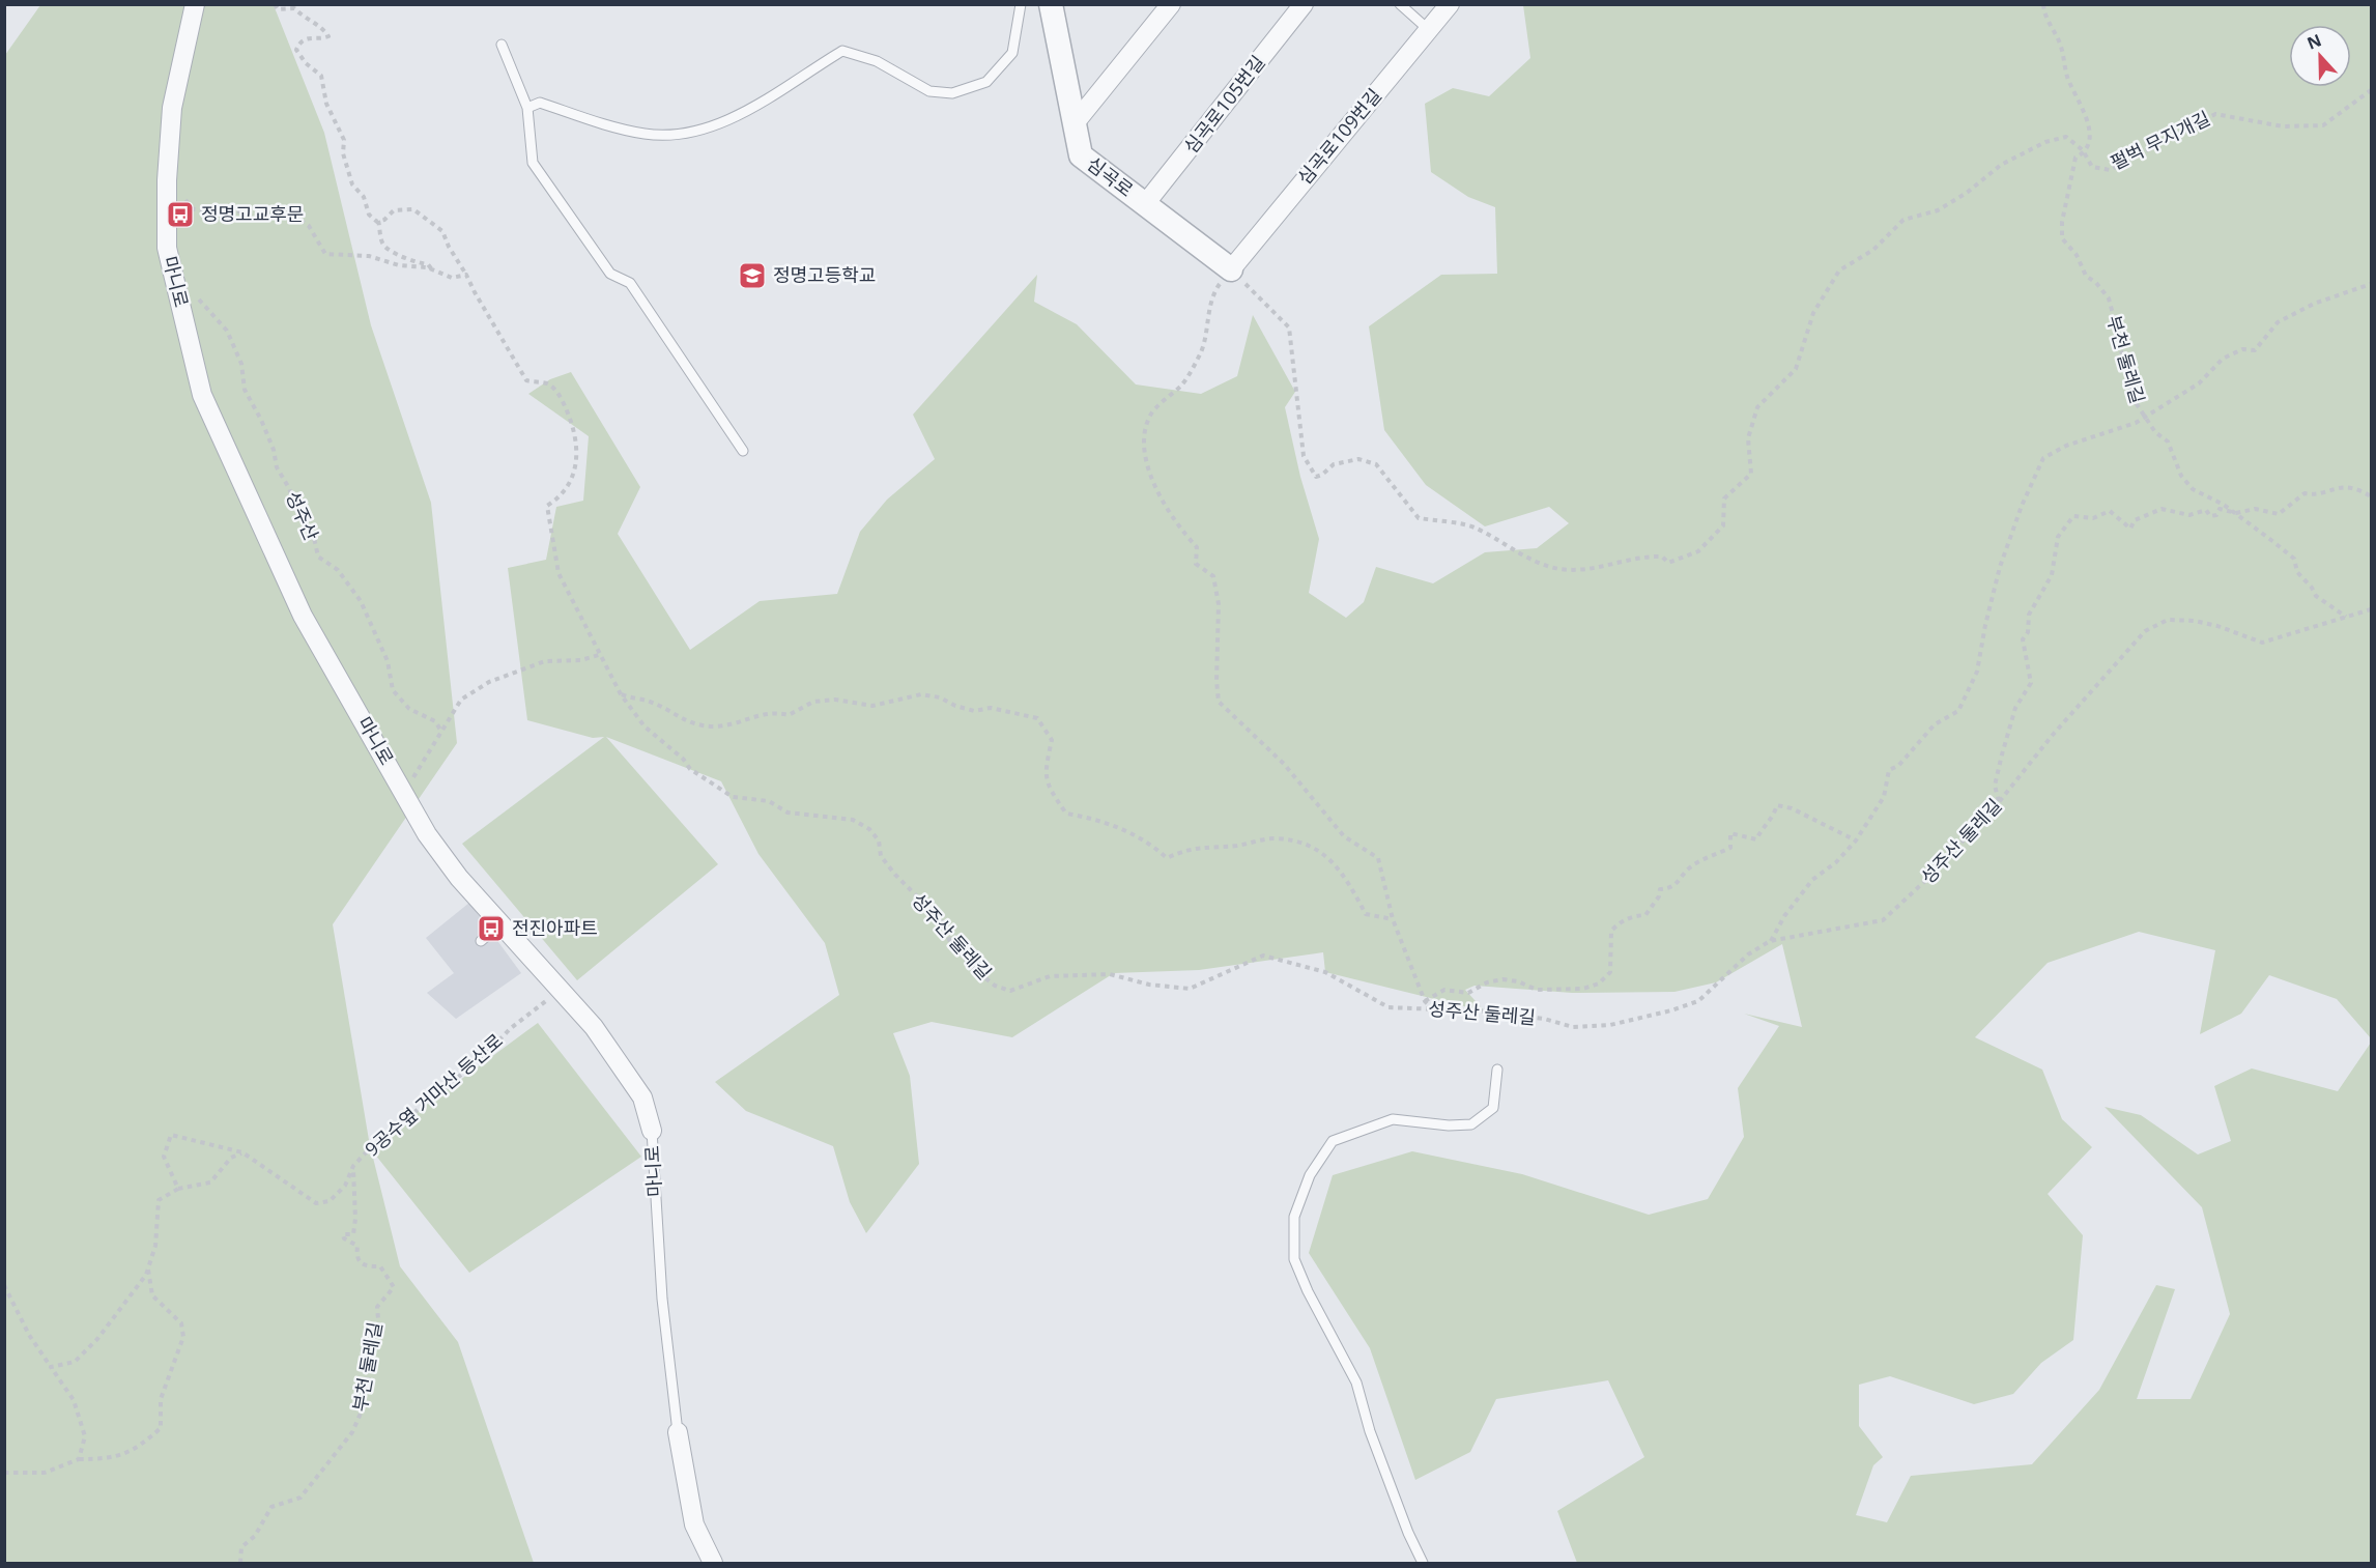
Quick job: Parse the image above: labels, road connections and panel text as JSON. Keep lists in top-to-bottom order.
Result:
{
  "streets": {
    "street": [
      "심곡로105번길",
      "심곡로109번길",
      "심곡로",
      "마니로"
    ],
    "path": [
      "펄벅 무지개길",
      "부천 둘레길",
      "성주산",
      "성주산 둘레길",
      "9공수옆 거마산 등산로"
    ]
  },
  "crossings": [
    ["심곡로105번길", "심곡로"],
    ["심곡로109번길", "펄벅 무지개길"],
    ["심곡로109번길", "심곡로"],
    ["펄벅 무지개길", "심곡로"],
    ["펄벅 무지개길", "부천 둘레길"],
    ["마니로", "성주산"],
    ["마니로", "9공수옆 거마산 등산로"],
    ["부천 둘레길", "성주산 둘레길"],
    ["부천 둘레길", "9공수옆 거마산 등산로"]
  ],
  "places": {
    "bus stop": ["정명고교후문", "전진아파트"],
    "school or university": ["정명고등학교"]
  },
  "north": "top"
}
